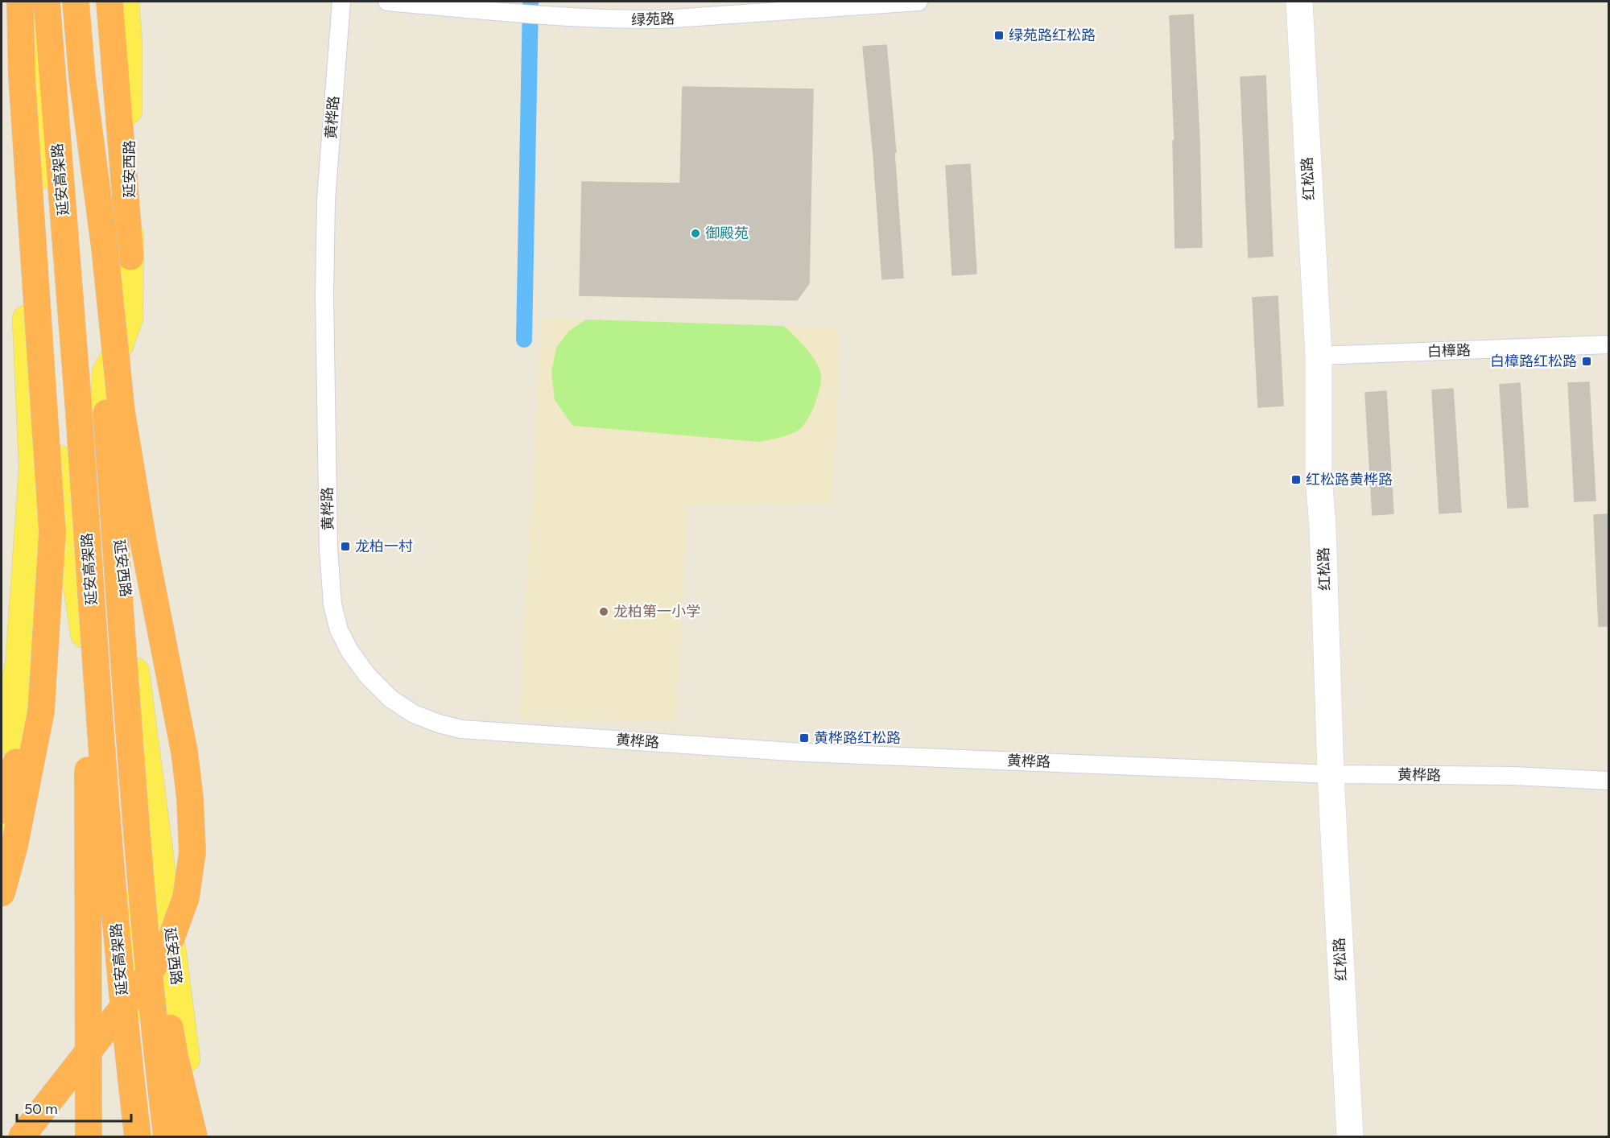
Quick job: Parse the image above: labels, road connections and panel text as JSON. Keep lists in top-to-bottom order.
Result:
{
  "streets": {
    "highway": ["延安高架路"],
    "main road": ["延安西路"],
    "street": [
      "绿苑路",
      "黄桦路",
      "红松路",
      "白樟路"
    ]
  },
  "crossings": [
    ["黄桦路", "红松路"],
    ["红松路", "白樟路"]
  ],
  "places": {
    "transit": [
      "绿苑路红松路",
      "白樟路红松路",
      "红松路黄桦路",
      "龙柏一村",
      "黄桦路红松路"
    ],
    "other": ["御殿苑", "龙柏第一小学"]
  },
  "scale_bar": "50 m"
}
